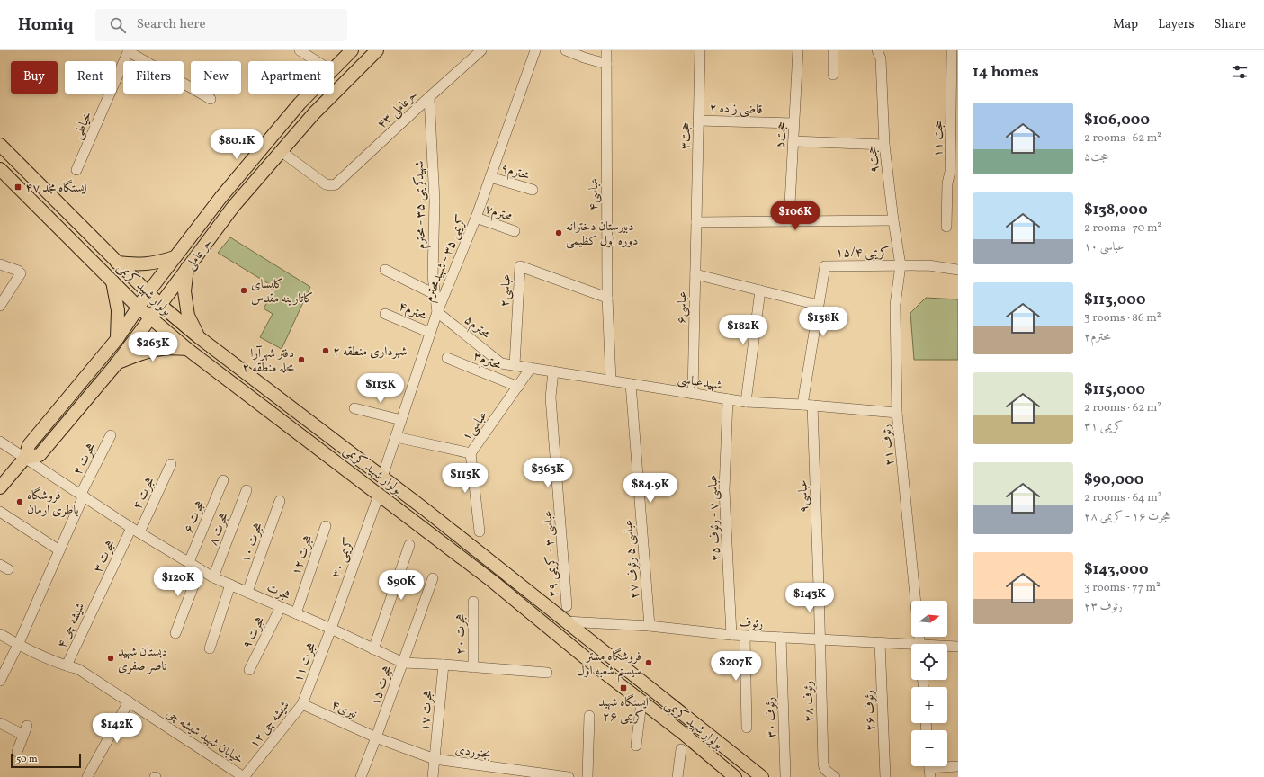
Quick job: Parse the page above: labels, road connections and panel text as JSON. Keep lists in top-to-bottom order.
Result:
{
  "streets": {
    "main road": ["حر عاملی", "بولوار شهید کریمی"],
    "street": [
      "قاضی زاده ۲",
      "حرعاملی ۴۳",
      "خیاطی",
      "حجت۵",
      "حجت۳",
      "حجت ۱۱",
      "حجت۹",
      "محترم۹",
      "عباسی۴",
      "شهیدکریمی ۳۵ - محترم",
      "محترم۷",
      "کریمی ۱۵/۴",
      "کریمی ۳۵ - شهیدمحترم",
      "عباسی۲",
      "عباسی۶",
      "محترم۴",
      "محترم۵",
      "محترم۳",
      "شهیدعباسی",
      "عباسی۱",
      "رئوف ۲۱",
      "هجرت ۲",
      "هجرت ۴",
      "عباسی۹",
      "هجرت ۶",
      "عباسی ۷ - رئوف ۲۵",
      "هجرت ۸",
      "هجرت ۱۰",
      "عباسی ۳ - کریمی ۲۹",
      "هجرت ۱۲",
      "هجرت ۳",
      "کریمی ۳۰",
      "عباسی ۵ رئوف ۲۷",
      "هجرت",
      "رئوف",
      "شیشه چی ۴",
      "هجرت ۹",
      "هجرت ۲۰",
      "هجرت ۱۱",
      "هجرت ۱۵",
      "رئوف ۲۸",
      "نیری۴",
      "هجرت ۱۷",
      "رئوف ۲۶",
      "رئوف ۳۰",
      "شیشه چی ۱۲",
      "خیابان شهید شیشه چی",
      "بجنوردی"
    ]
  },
  "crossings": [
    ["قاضی زاده ۲", "حجت۵"],
    ["قاضی زاده ۲", "حجت۳"],
    ["حرعاملی ۴۳", "شهیدکریمی ۳۵ - محترم"],
    ["حرعاملی ۴۳", "حر عاملی"],
    ["حجت۳", "عباسی۶"],
    ["حجت۹", "کریمی ۱۵/۴"],
    ["حجت۹", "رئوف ۲۱"],
    ["محترم۹", "کریمی ۳۵ - شهیدمحترم"],
    ["عباسی۴", "عباسی۲"],
    ["عباسی۴", "شهیدعباسی"],
    ["شهیدکریمی ۳۵ - محترم", "کریمی ۳۵ - شهیدمحترم"],
    ["شهیدکریمی ۳۵ - محترم", "محترم۵"],
    ["محترم۷", "کریمی ۳۵ - شهیدمحترم"],
    ["کریمی ۱۵/۴", "رئوف ۲۱"],
    ["کریمی ۱۵/۴", "عباسی۹"],
    ["حر عاملی", "بولوار شهید کریمی"],
    ["حر عاملی", "هجرت"],
    ["کریمی ۳۵ - شهیدمحترم", "بولوار شهید کریمی"],
    ["کریمی ۳۵ - شهیدمحترم", "محترم۴"],
    ["کریمی ۳۵ - شهیدمحترم", "محترم۵"],
    ["کریمی ۳۵ - شهیدمحترم", "عباسی۱"],
    ["بولوار شهید کریمی", "کریمی ۳۰"],
    ["بولوار شهید کریمی", "رئوف"],
    ["عباسی۲", "شهیدعباسی"],
    ["عباسی۶", "شهیدعباسی"],
    ["محترم۵", "شهیدعباسی"],
    ["محترم۳", "عباسی۱"],
    ["شهیدعباسی", "عباسی۱"],
    ["شهیدعباسی", "رئوف ۲۱"],
    ["شهیدعباسی", "عباسی۹"],
    ["شهیدعباسی", "عباسی ۷ - رئوف ۲۵"],
    ["شهیدعباسی", "عباسی ۳ - کریمی ۲۹"],
    ["شهیدعباسی", "عباسی ۵ رئوف ۲۷"],
    ["هجرت ۲", "هجرت"],
    ["هجرت ۲", "خیابان شهید شیشه چی"],
    ["هجرت ۴", "هجرت ۳"],
    ["هجرت ۴", "هجرت"],
    ["عباسی۹", "رئوف"],
    ["عباسی۹", "رئوف ۲۸"],
    ["هجرت ۶", "هجرت"],
    ["عباسی ۷ - رئوف ۲۵", "رئوف"],
    ["هجرت ۸", "هجرت"],
    ["هجرت ۱۰", "هجرت"],
    ["هجرت ۱۲", "هجرت"],
    ["هجرت ۳", "هجرت"],
    ["هجرت ۳", "شیشه چی ۴"],
    ["کریمی ۳۰", "هجرت"],
    ["کریمی ۳۰", "هجرت ۱۱"],
    ["عباسی ۵ رئوف ۲۷", "رئوف"],
    ["هجرت", "هجرت ۹"],
    ["هجرت", "هجرت ۲۰"],
    ["هجرت", "هجرت ۱۱"],
    ["هجرت", "هجرت ۱۵"],
    ["هجرت", "هجرت ۱۷"],
    ["رئوف", "رئوف ۲۸"],
    ["رئوف", "رئوف ۲۶"],
    ["رئوف", "رئوف ۳۰"],
    ["شیشه چی ۴", "خیابان شهید شیشه چی"],
    ["هجرت ۱۱", "نیری۴"],
    ["هجرت ۱۱", "شیشه چی ۱۲"],
    ["هجرت ۱۵", "نیری۴"],
    ["هجرت ۱۵", "بجنوردی"],
    ["نیری۴", "شیشه چی ۱۲"],
    ["نیری۴", "بجنوردی"],
    ["هجرت ۱۷", "بجنوردی"],
    ["شیشه چی ۱۲", "خیابان شهید شیشه چی"]
  ],
  "places": {
    "transit": ["ایستگاه مجد ۴۷", "ایستگاه شهید کریمی ۲۶"],
    "other": [
      "دبیرستان دخترانه دوره اول کظیمی",
      "کلیسای کاتارینه مقدس",
      "شهرداری منطقه ۲",
      "دفتر شهرآرا محله منطقه ۲",
      "فروشگاه باطری ارمان",
      "دبستان شهید ناصر صفری",
      "فروشگاه مستر سیستم شعبه اول"
    ]
  },
  "scale_bar": "50 m",
  "north": "right",
  "page": {
    "header": "Homiq",
    "search": "Search here",
    "nav": ["Map", "Layers", "Share"],
    "heading": "14 homes",
    "chip": [
      "Buy",
      "Rent",
      "Filters",
      "New",
      "Apartment"
    ],
    "list": [
      {
        "name": "$106,000",
        "note": "2 rooms · 62 m² · حجت۵"
      },
      {
        "name": "$138,000",
        "note": "2 rooms · 70 m² · عباسی ۱۰"
      },
      {
        "name": "$113,000",
        "note": "3 rooms · 86 m² · محترم۲"
      },
      {
        "name": "$115,000",
        "note": "2 rooms · 62 m² · کریمی ۳۱"
      },
      {
        "name": "$90,000",
        "note": "2 rooms · 64 m² · هجرت ۱۶ - کریمی ۲۸"
      },
      {
        "name": "$143,000",
        "note": "3 rooms · 77 m² · رئوف ۲۳"
      }
    ],
    "price": [
      "$80.1K",
      "$106K",
      "$138K",
      "$182K",
      "$263K",
      "$113K",
      "$363K",
      "$115K",
      "$84.9K",
      "$120K",
      "$90K",
      "$143K",
      "$207K",
      "$142K"
    ],
    "map_buttons": ["+", "−"],
    "scale": "50 m"
  }
}
